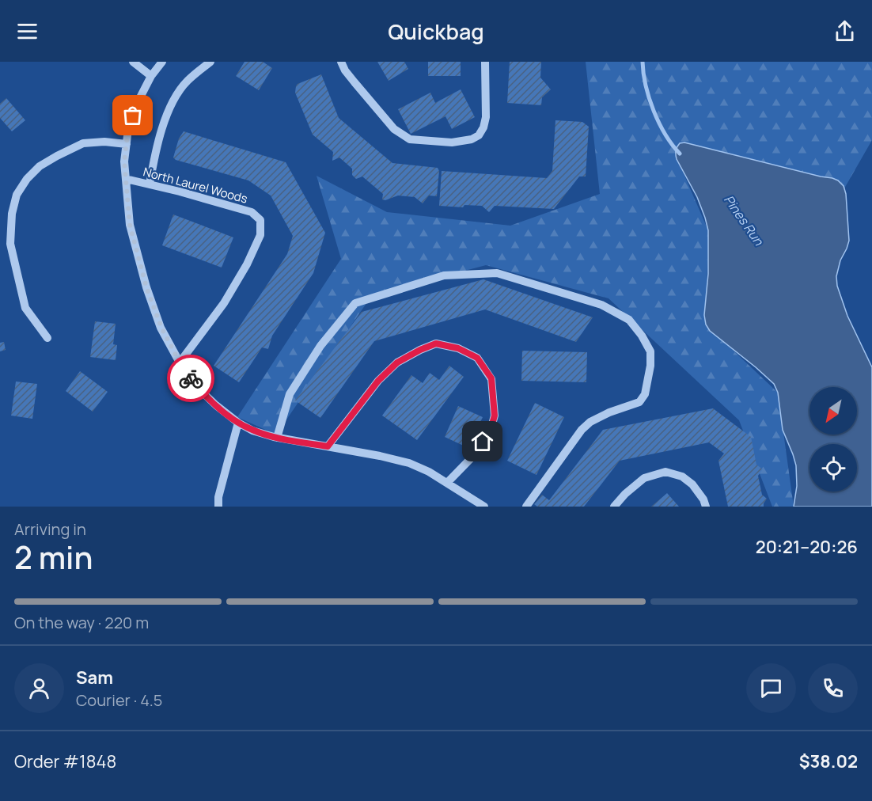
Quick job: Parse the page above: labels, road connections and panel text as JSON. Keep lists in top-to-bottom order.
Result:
{
  "streets": {
    "street": ["North Laurel Woods"]
  },
  "water": ["Pines Run"],
  "north": "bottom left",
  "page": {
    "header": "Quickbag",
    "heading": ["2 min", "Arriving in", "20:21–20:26"],
    "panel": [
      "Sam",
      "Courier · 4.5",
      "Order #1848",
      "$38.02"
    ],
    "bar": "On the way · 220 m"
  }
}
